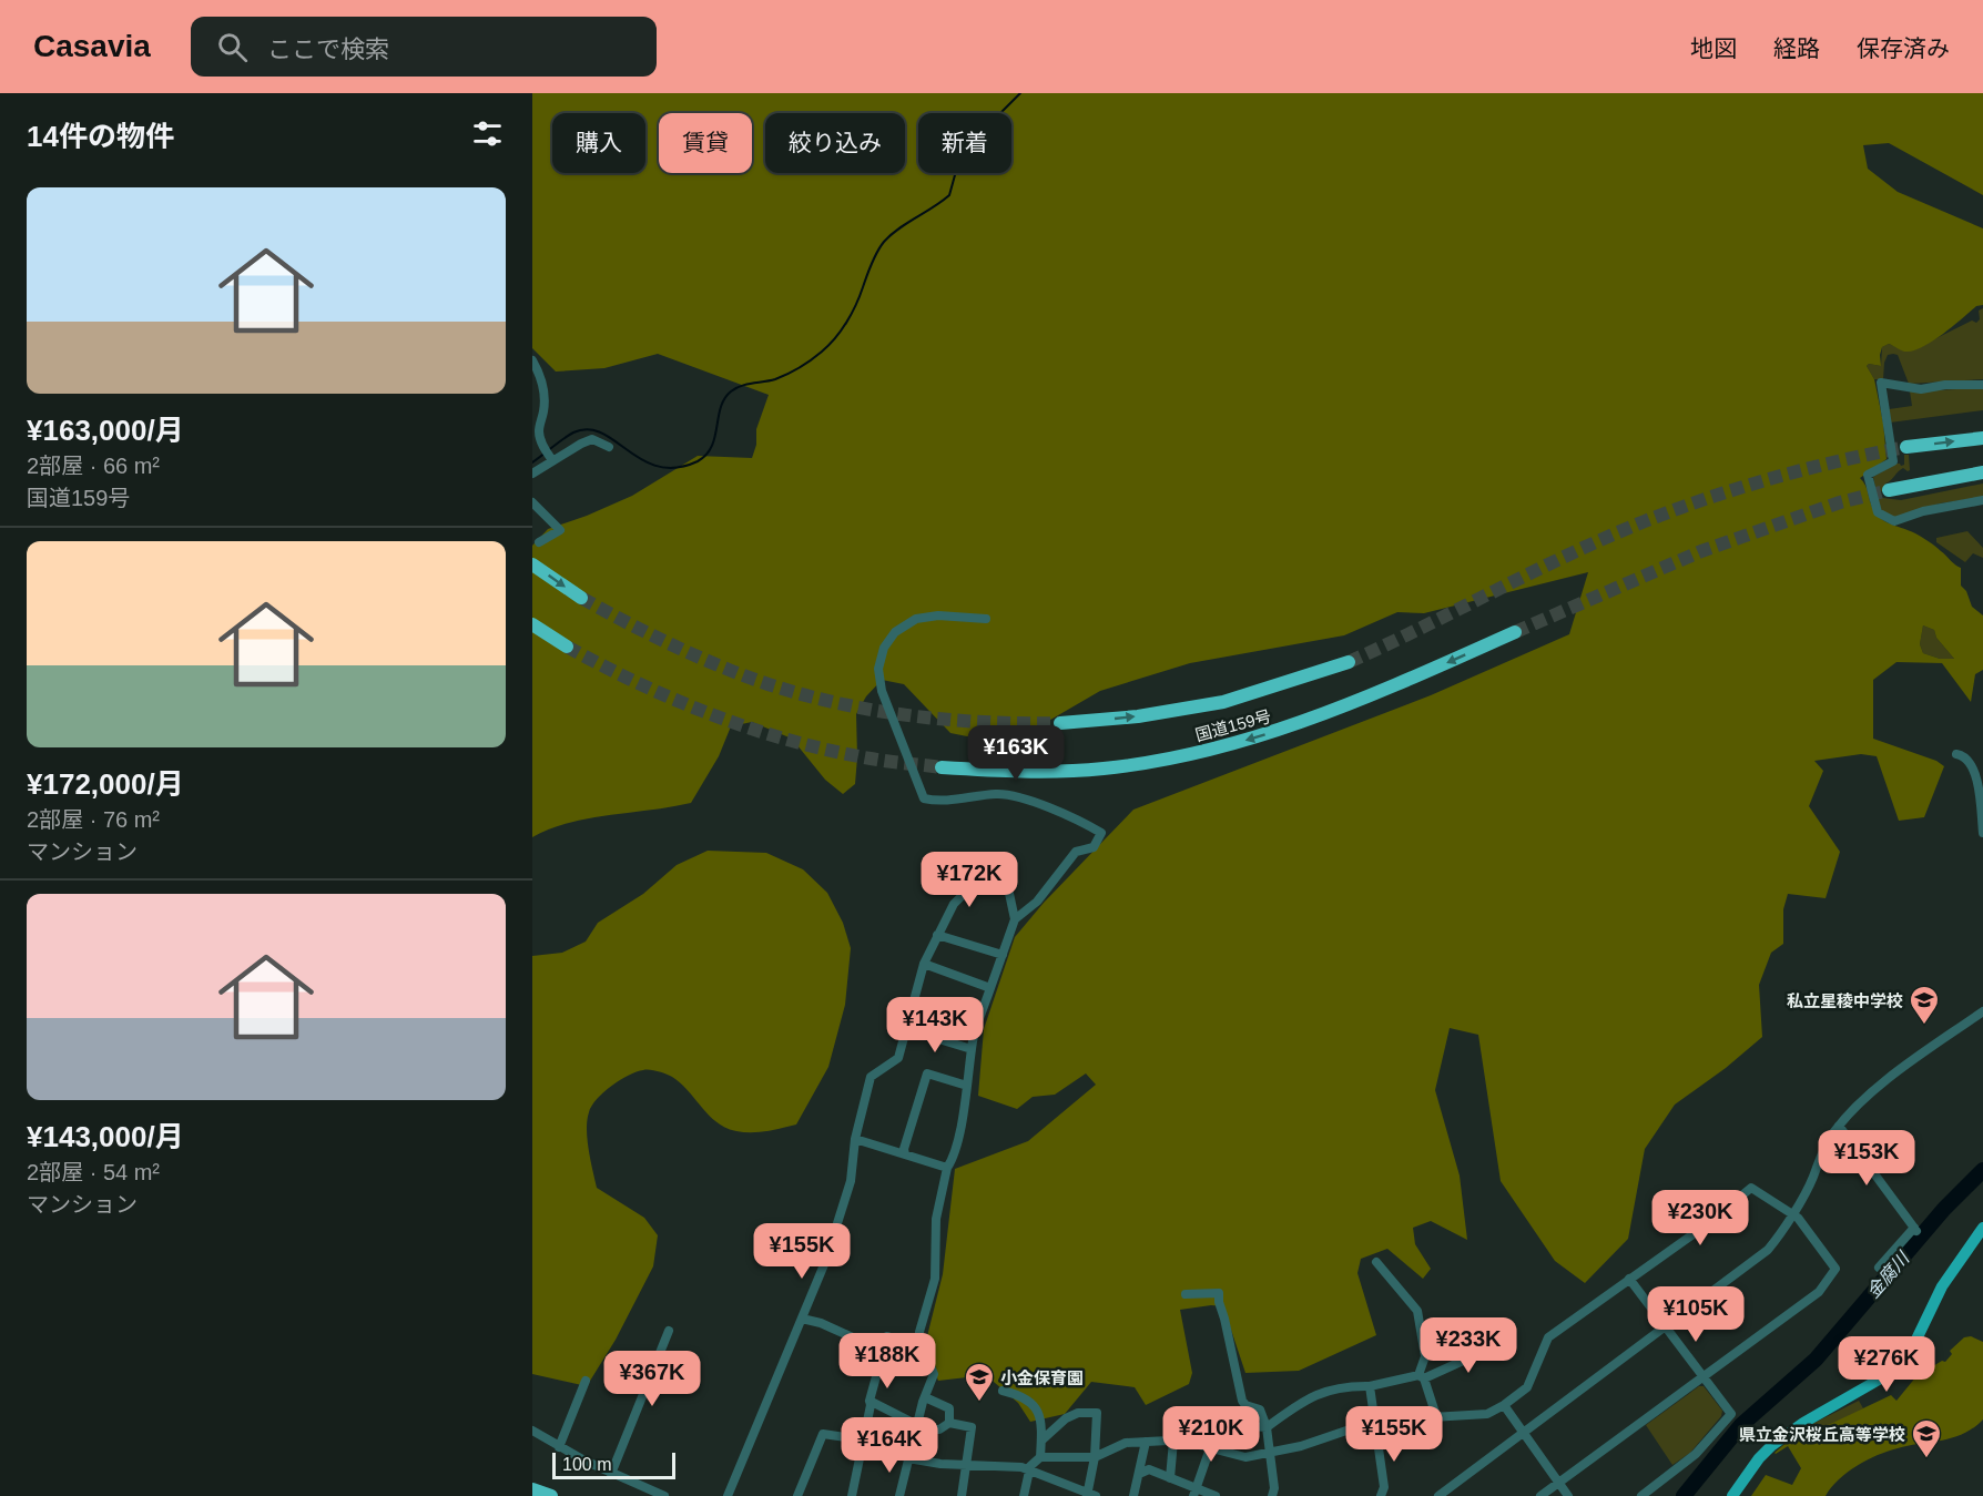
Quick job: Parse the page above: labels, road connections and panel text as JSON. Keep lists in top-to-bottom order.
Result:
{
  "streets": {
    "highway": ["国道159号"]
  },
  "water": ["金腐川"],
  "places": {
    "school or university": ["私立星稜中学校", "小金保育園", "県立金沢桜丘高等学校"]
  },
  "scale_bar": "100 m",
  "page": {
    "header": "Casavia",
    "search": "ここで検索",
    "nav": ["地図", "経路", "保存済み"],
    "heading": "14件の物件",
    "chip": [
      "購入",
      "賃貸",
      "絞り込み",
      "新着"
    ],
    "list": [
      {
        "name": "¥163,000/月",
        "note": "2部屋 · 66 m² · 国道159号"
      },
      {
        "name": "¥172,000/月",
        "note": "2部屋 · 76 m² · マンション"
      },
      {
        "name": "¥143,000/月",
        "note": "2部屋 · 54 m² · マンション"
      }
    ],
    "price": [
      "¥163K",
      "¥172K",
      "¥143K",
      "¥153K",
      "¥230K",
      "¥155K",
      "¥105K",
      "¥233K",
      "¥188K",
      "¥276K",
      "¥367K",
      "¥210K",
      "¥155K",
      "¥164K"
    ],
    "scale": "100 m"
  }
}
